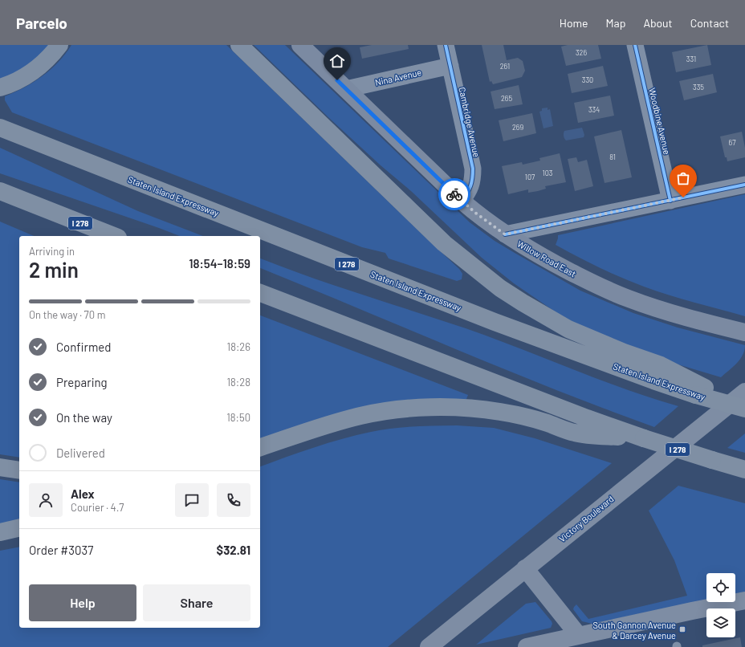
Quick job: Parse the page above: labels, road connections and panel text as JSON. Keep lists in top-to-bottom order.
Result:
{
  "streets": {
    "highway": ["Staten Island Expressway", "I 278"],
    "main road": ["Willow Road East", "Victory Boulevard"],
    "street": ["Nina Avenue", "Woodbine Avenue", "Cambridge Avenue"]
  },
  "crossings": [
    ["Nina Avenue", "Cambridge Avenue"],
    ["Nina Avenue", "Willow Road East"],
    ["Cambridge Avenue", "Willow Road East"]
  ],
  "places": {
    "transit": ["South Gannon Avenue & Darcey Avenue"]
  },
  "house_numbers": [
    "326",
    "331",
    "261",
    "330",
    "335",
    "265",
    "334",
    "269",
    "67",
    "81",
    "103",
    "107"
  ],
  "page": {
    "header": "Parcelo",
    "nav": [
      "Home",
      "Map",
      "About",
      "Contact"
    ],
    "heading": ["2 min", "Arriving in", "18:54–18:59"],
    "panel": [
      "Alex",
      "Courier · 4.7",
      "Order #3037",
      "$32.81"
    ],
    "bar": "On the way · 70 m",
    "list": [
      ["Confirmed", "18:26"],
      ["Preparing", "18:28"],
      ["On the way", "18:50"],
      "Delivered"
    ],
    "buttons": ["Help", "Share"]
  }
}
